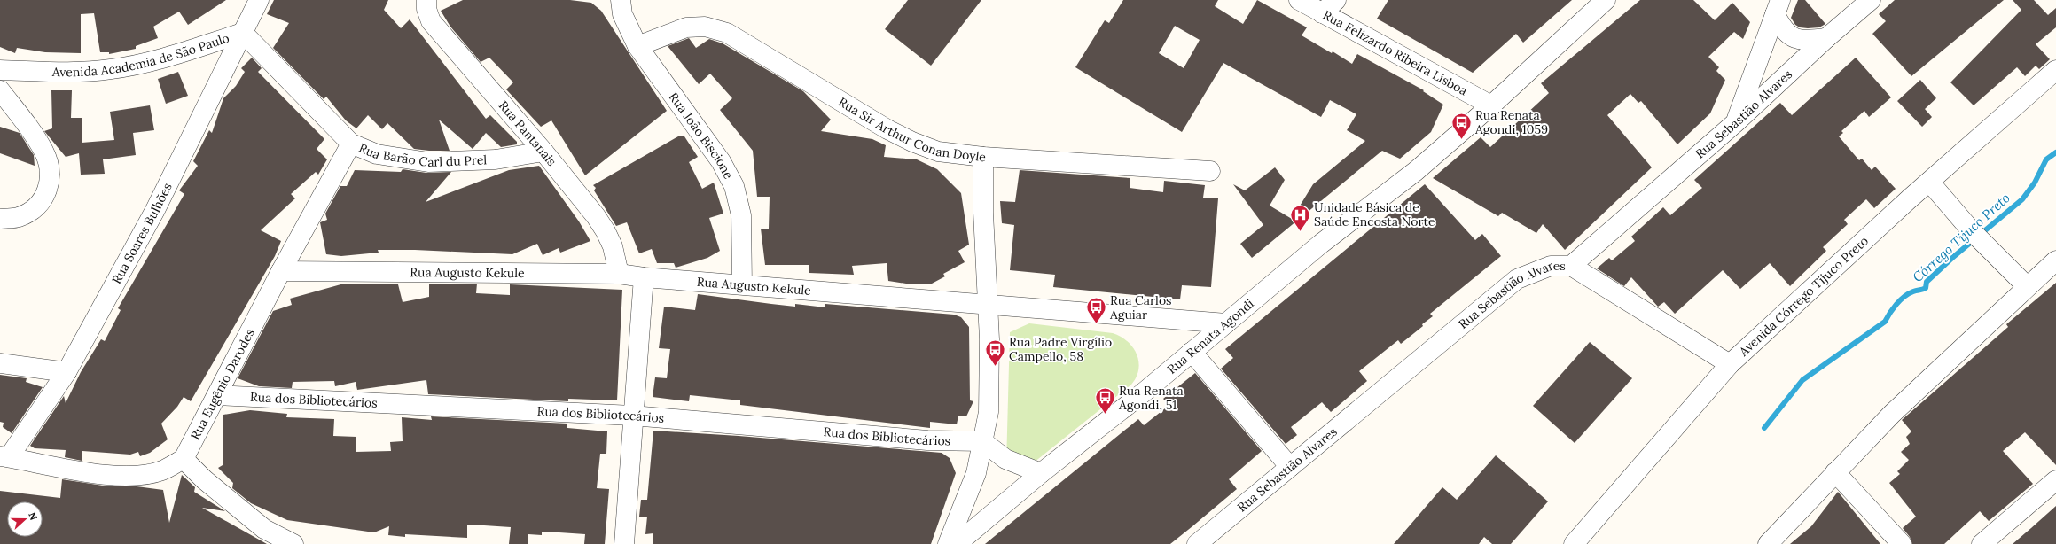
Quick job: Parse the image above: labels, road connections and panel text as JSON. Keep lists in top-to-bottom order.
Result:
{
  "streets": {
    "street": [
      "Avenida Academia de São Paulo",
      "Rua Felizardo Ribeira Lisboa",
      "Rua Sebastião Alvares",
      "Rua Sir Arthur Conan Doyle",
      "Rua Pantanais",
      "Rua João Biscione",
      "Rua Barão Carl du Prel",
      "Rua Soares Bulhões",
      "Rua Augusto Kekule",
      "Avenida Córrego Tijuco Preto",
      "Rua Renata Agondi",
      "Rua Eugênio Darodes",
      "Rua dos Bibliotecários"
    ]
  },
  "crossings": [
    ["Avenida Academia de São Paulo", "Rua Barão Carl du Prel"],
    ["Avenida Academia de São Paulo", "Rua Soares Bulhões"],
    ["Rua Felizardo Ribeira Lisboa", "Rua Renata Agondi"],
    ["Rua Sir Arthur Conan Doyle", "Rua João Biscione"],
    ["Rua Pantanais", "Rua Barão Carl du Prel"],
    ["Rua Pantanais", "Rua Augusto Kekule"],
    ["Rua João Biscione", "Rua Augusto Kekule"],
    ["Rua Barão Carl du Prel", "Rua Soares Bulhões"],
    ["Rua Barão Carl du Prel", "Rua Eugênio Darodes"],
    ["Rua Augusto Kekule", "Rua Renata Agondi"],
    ["Rua Augusto Kekule", "Rua Eugênio Darodes"],
    ["Rua Eugênio Darodes", "Rua dos Bibliotecários"]
  ],
  "water": ["Córrego Tijuco Preto"],
  "places": {
    "bus stop": [
      "Rua Renata Agondi, 1059",
      "Rua Carlos Aguiar",
      "Rua Padre Virgílio Campello, 58",
      "Rua Renata Agondi, 51"
    ],
    "hospital": ["Unidade Básica de Saúde Encosta Norte"]
  },
  "north": "right"
}
